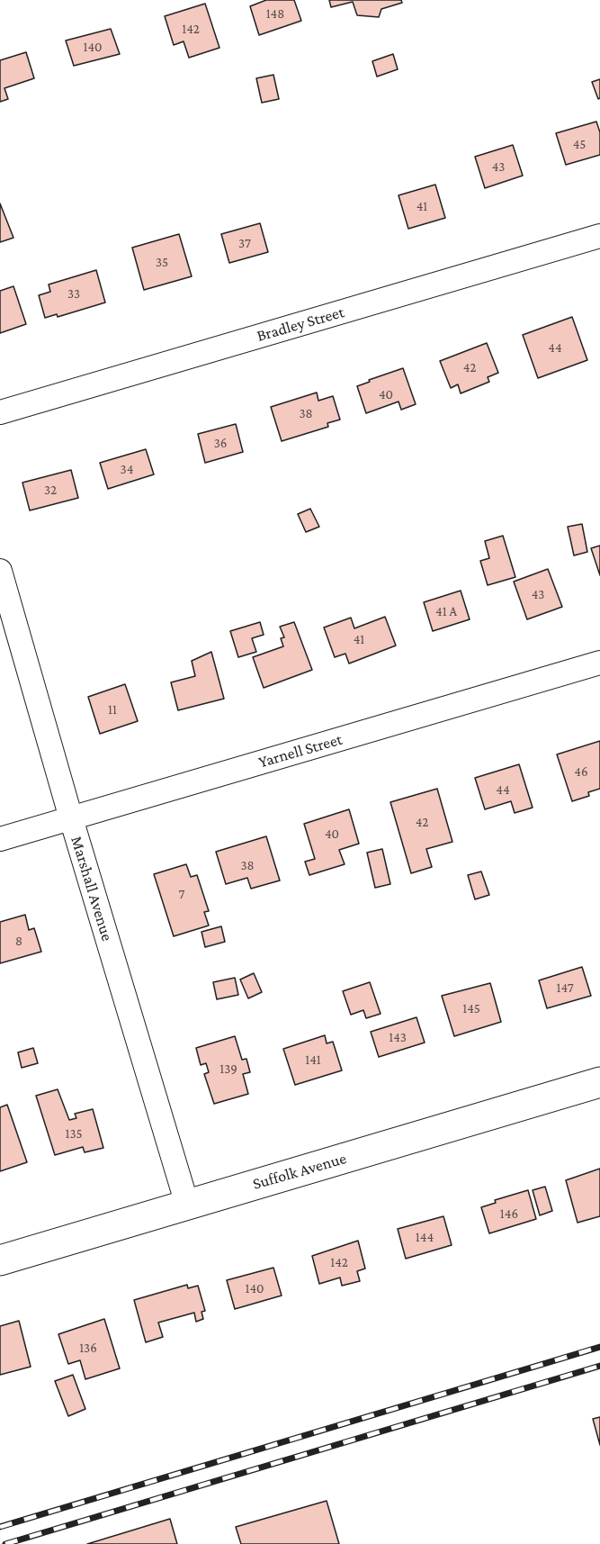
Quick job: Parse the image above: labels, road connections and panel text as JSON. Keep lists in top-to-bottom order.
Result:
{
  "streets": {
    "street": [
      "Bradley Street",
      "Yarnell Street",
      "Marshall Avenue",
      "Suffolk Avenue"
    ]
  },
  "crossings": [
    ["Yarnell Street", "Marshall Avenue"],
    ["Marshall Avenue", "Suffolk Avenue"]
  ],
  "house_numbers": [
    "148",
    "142",
    "140",
    "45",
    "43",
    "41",
    "37",
    "35",
    "33",
    "44",
    "42",
    "40",
    "38",
    "36",
    "34",
    "32",
    "43",
    "41 A",
    "41",
    "11",
    "46",
    "44",
    "42",
    "40",
    "38",
    "7",
    "8",
    "147",
    "145",
    "143",
    "141",
    "139",
    "135",
    "146",
    "144",
    "142",
    "140",
    "136"
  ]
}
